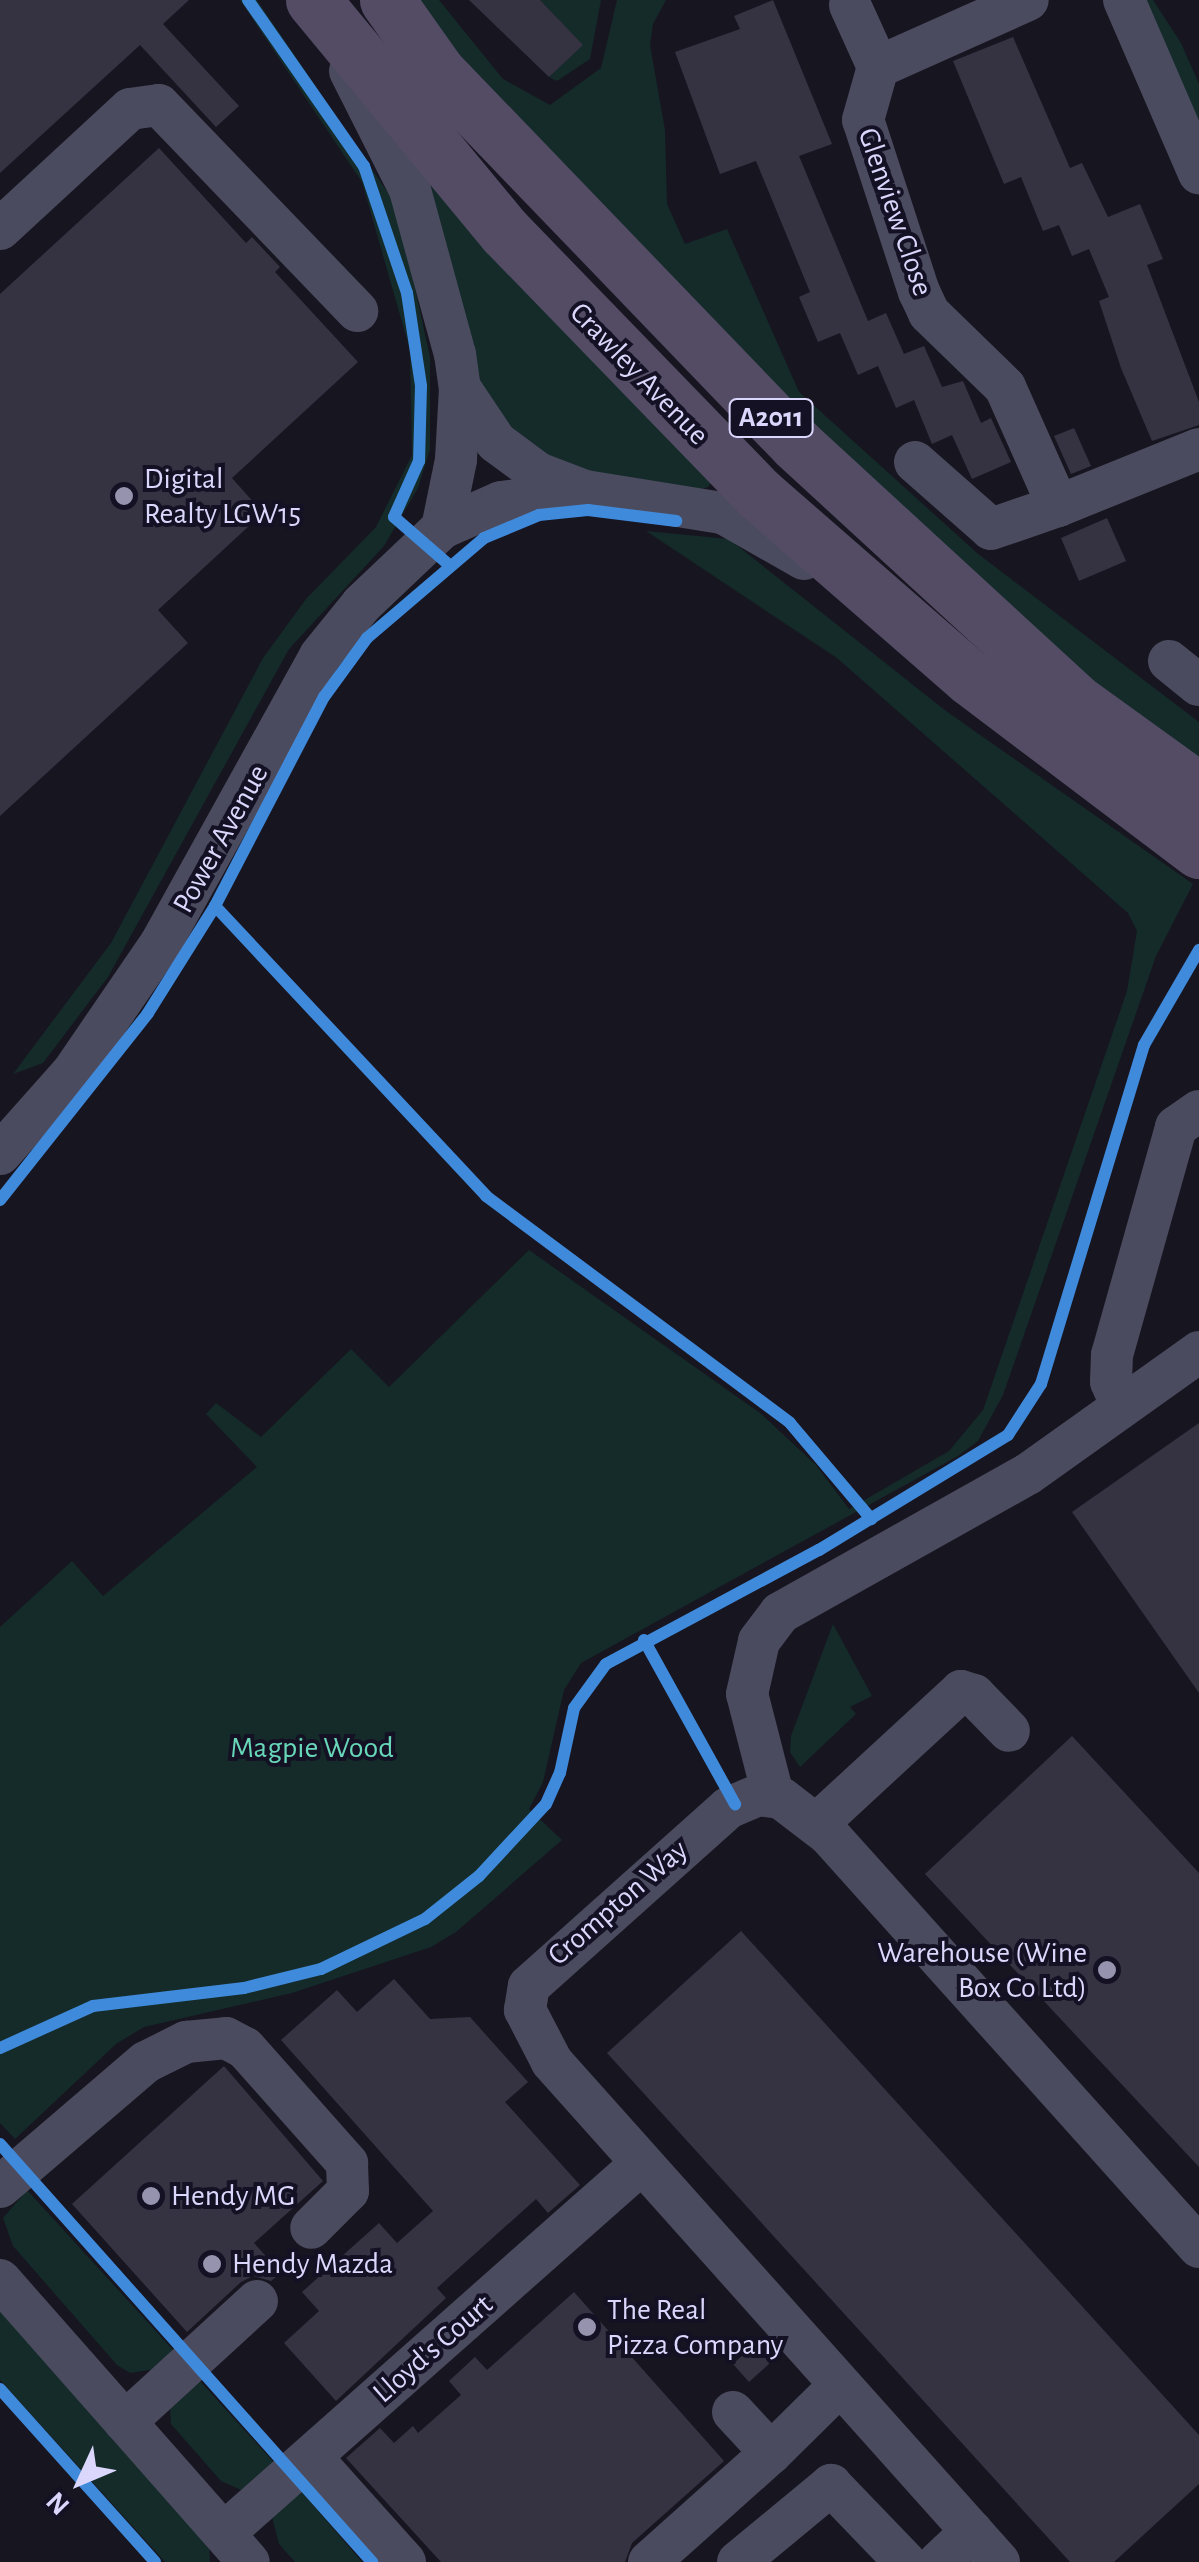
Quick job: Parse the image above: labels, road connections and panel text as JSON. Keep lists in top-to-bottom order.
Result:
{
  "streets": {
    "main road": ["Crawley Avenue", "A2011"],
    "street": [
      "Glenview Close",
      "Power Avenue",
      "Crompton Way",
      "Lloyd's Court"
    ]
  },
  "crossings": [
    ["Crompton Way", "Lloyd's Court"]
  ],
  "parks": ["Magpie Wood"],
  "places": [
    "Digital Realty LGW15",
    "Warehouse (Wine Box Co Ltd)",
    "Hendy MG",
    "Hendy Mazda",
    "The Real Pizza Company"
  ],
  "north": "bottom left"
}
